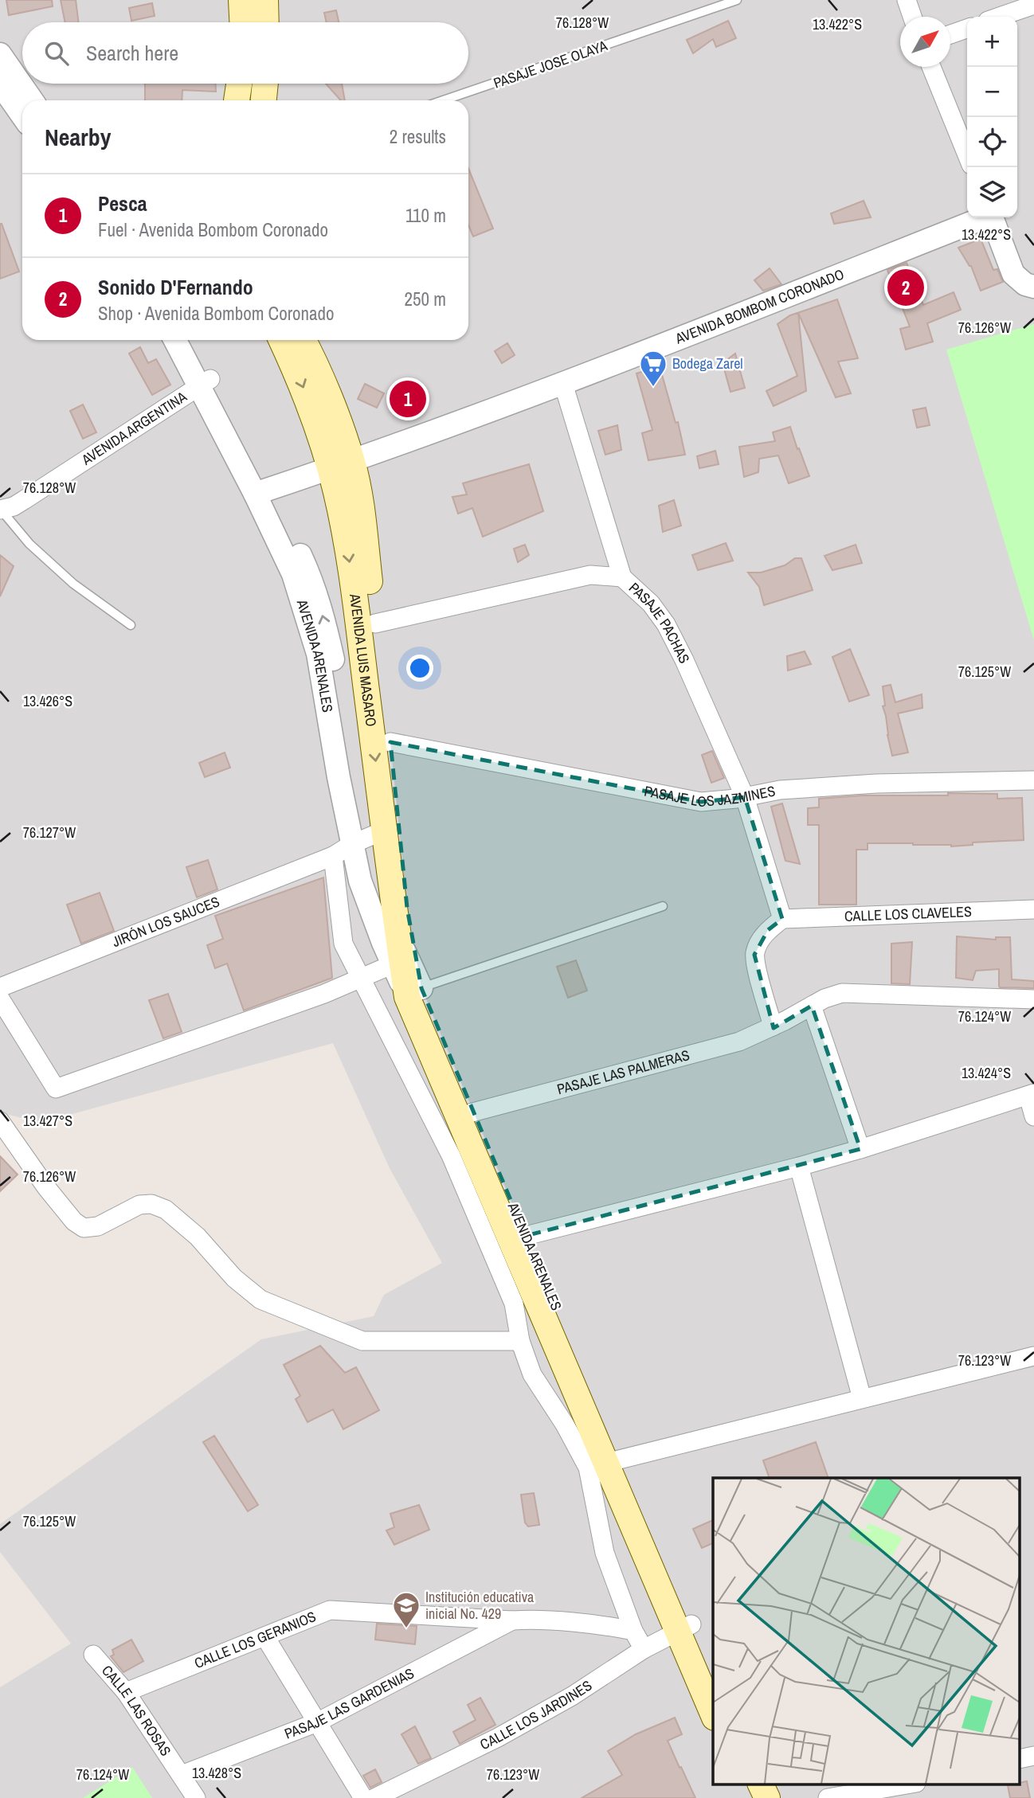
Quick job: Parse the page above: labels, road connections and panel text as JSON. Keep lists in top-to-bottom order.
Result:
{
  "streets": {
    "main road": ["AVENIDA ARENALES", "AVENIDA LUIS MASARO"],
    "street": [
      "AVENIDA BOMBOM CORONADO",
      "AVENIDA ARGENTINA",
      "PASAJE PACHAS",
      "PASAJE LOS JAZMINES",
      "CALLE LOS CLAVELES",
      "JIRÓN LOS SAUCES",
      "PASAJE LAS PALMERAS",
      "CALLE LOS GERANIOS",
      "PASAJE LAS GARDENIAS",
      "CALLE LAS ROSAS",
      "CALLE LOS JARDINES"
    ],
    "lane": ["PASAJE JOSE OLAYA"]
  },
  "crossings": [
    ["AVENIDA BOMBOM CORONADO", "PASAJE PACHAS"],
    ["AVENIDA BOMBOM CORONADO", "AVENIDA LUIS MASARO"],
    ["PASAJE PACHAS", "PASAJE LOS JAZMINES"],
    ["PASAJE PACHAS", "CALLE LOS CLAVELES"],
    ["AVENIDA ARENALES", "AVENIDA LUIS MASARO"],
    ["AVENIDA ARENALES", "JIRÓN LOS SAUCES"],
    ["AVENIDA ARENALES", "PASAJE LAS PALMERAS"],
    ["AVENIDA ARENALES", "CALLE LOS JARDINES"],
    ["AVENIDA LUIS MASARO", "PASAJE LOS JAZMINES"],
    ["AVENIDA LUIS MASARO", "JIRÓN LOS SAUCES"],
    ["CALLE LOS GERANIOS", "PASAJE LAS GARDENIAS"],
    ["CALLE LOS GERANIOS", "CALLE LAS ROSAS"],
    ["PASAJE LAS GARDENIAS", "CALLE LAS ROSAS"]
  ],
  "places": {
    "supermarket": ["Bodega Zarel"],
    "school or university": ["Institución educativa inicial No. 429"]
  },
  "north": "top right",
  "page": {
    "map_buttons": ["+", "−"],
    "search": "Search here",
    "heading": ["Nearby", "2 results"],
    "list": [
      {
        "mark": "1",
        "name": "Pesca",
        "note": "Fuel · Avenida Bombom Coronado",
        "value": "110 m"
      },
      {
        "mark": "2",
        "name": "Sonido D'Fernando",
        "note": "Shop · Avenida Bombom Coronado",
        "value": "250 m"
      }
    ],
    "pins": ["2", "1"]
  },
  "coordinates": [
    "76.128°W",
    "13.422°S",
    "76.126°W",
    "76.125°W",
    "13.426°S",
    "76.127°W",
    "76.124°W",
    "13.424°S",
    "13.427°S",
    "76.123°W",
    "13.428°S"
  ]
}
